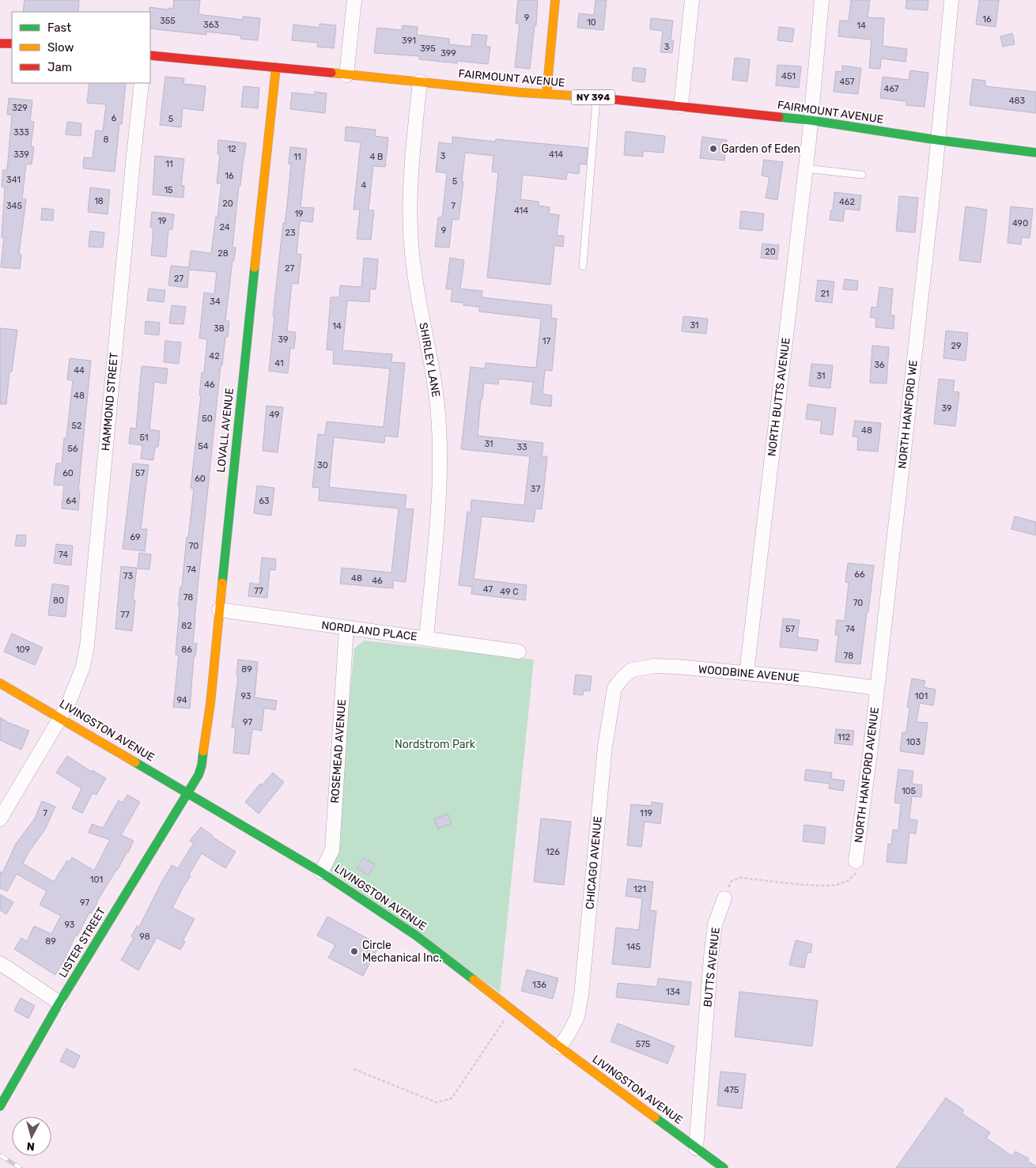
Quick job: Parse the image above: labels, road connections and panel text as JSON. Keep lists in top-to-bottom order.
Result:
{
  "streets": {
    "street": [
      "FAIRMOUNT AVENUE",
      "NY 394",
      "SHIRLEY LANE",
      "NORTH BUTTS AVENUE",
      "HAMMOND STREET",
      "NORTH HANFORD WE",
      "LOVALL AVENUE",
      "NORDLAND PLACE",
      "WOODBINE AVENUE",
      "LIVINGSTON AVENUE",
      "ROSEMEAD AVENUE",
      "NORTH HANFORD AVENUE",
      "CHICAGO AVENUE",
      "LISTER STREET",
      "BUTTS AVENUE"
    ]
  },
  "crossings": [
    ["FAIRMOUNT AVENUE", "SHIRLEY LANE"],
    ["FAIRMOUNT AVENUE", "NORTH BUTTS AVENUE"],
    ["FAIRMOUNT AVENUE", "NORTH HANFORD WE"],
    ["FAIRMOUNT AVENUE", "LOVALL AVENUE"],
    ["SHIRLEY LANE", "NORDLAND PLACE"],
    ["NORTH BUTTS AVENUE", "WOODBINE AVENUE"],
    ["HAMMOND STREET", "LIVINGSTON AVENUE"],
    ["NORTH HANFORD WE", "WOODBINE AVENUE"],
    ["NORTH HANFORD WE", "NORTH HANFORD AVENUE"],
    ["LOVALL AVENUE", "NORDLAND PLACE"],
    ["LOVALL AVENUE", "LIVINGSTON AVENUE"],
    ["LOVALL AVENUE", "LISTER STREET"],
    ["NORDLAND PLACE", "ROSEMEAD AVENUE"],
    ["WOODBINE AVENUE", "NORTH HANFORD AVENUE"],
    ["WOODBINE AVENUE", "CHICAGO AVENUE"],
    ["LIVINGSTON AVENUE", "ROSEMEAD AVENUE"],
    ["LIVINGSTON AVENUE", "CHICAGO AVENUE"],
    ["LIVINGSTON AVENUE", "LISTER STREET"],
    ["LIVINGSTON AVENUE", "BUTTS AVENUE"]
  ],
  "parks": ["Nordstrom Park"],
  "places": ["Garden of Eden", "Circle Mechanical Inc."],
  "house_numbers": [
    "9",
    "16",
    "355",
    "10",
    "363",
    "14",
    "391",
    "3",
    "395",
    "399",
    "451",
    "457",
    "467",
    "483",
    "329",
    "6",
    "5",
    "333",
    "8",
    "12",
    "339",
    "414",
    "3",
    "11",
    "4 B",
    "11",
    "16",
    "341",
    "5",
    "4",
    "15",
    "18",
    "462",
    "20",
    "345",
    "7",
    "414",
    "19",
    "19",
    "490",
    "24",
    "9",
    "23",
    "20",
    "28",
    "27",
    "27",
    "21",
    "34",
    "31",
    "14",
    "38",
    "39",
    "17",
    "29",
    "42",
    "41",
    "36",
    "44",
    "31",
    "46",
    "48",
    "39",
    "49",
    "50",
    "52",
    "48",
    "51",
    "31",
    "54",
    "33",
    "56",
    "30",
    "60",
    "57",
    "60",
    "37",
    "64",
    "63",
    "69",
    "70",
    "74",
    "74",
    "66",
    "73",
    "48",
    "46",
    "47",
    "77",
    "49 C",
    "78",
    "80",
    "70",
    "77",
    "82",
    "57",
    "74",
    "109",
    "86",
    "78",
    "89",
    "93",
    "101",
    "94",
    "97",
    "112",
    "103",
    "105",
    "7",
    "119",
    "126",
    "101",
    "121",
    "97",
    "93",
    "98",
    "89",
    "145",
    "136",
    "134",
    "575",
    "475"
  ],
  "legend": ["Fast", "Slow", "Jam"],
  "north": "bottom"
}
